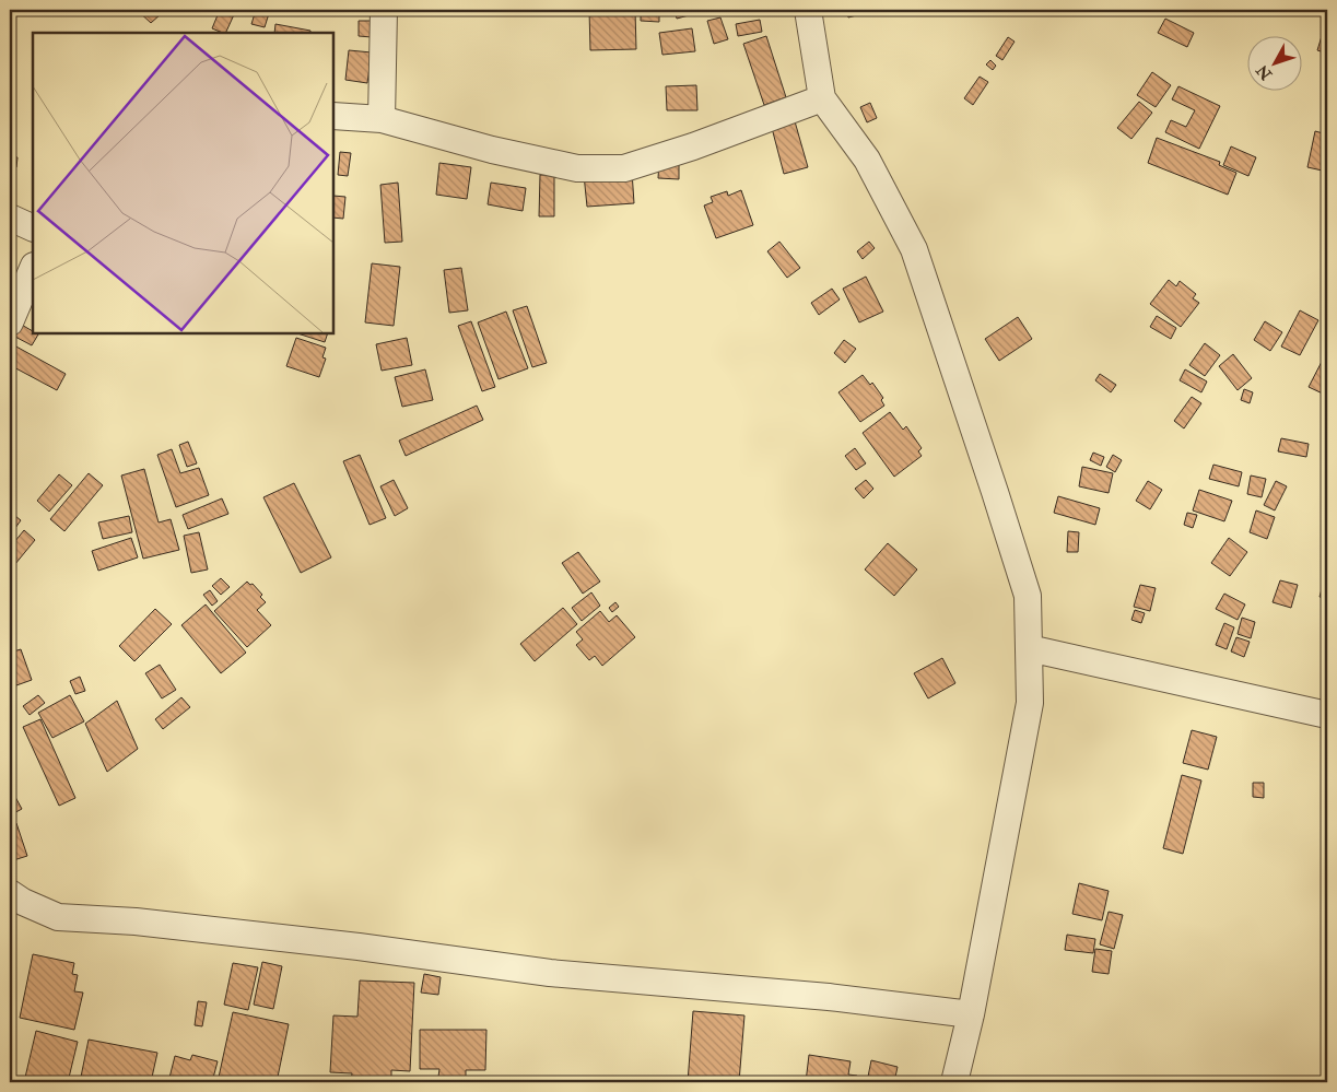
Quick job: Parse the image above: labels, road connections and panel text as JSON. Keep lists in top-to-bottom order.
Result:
{
  "north": "bottom left"
}
